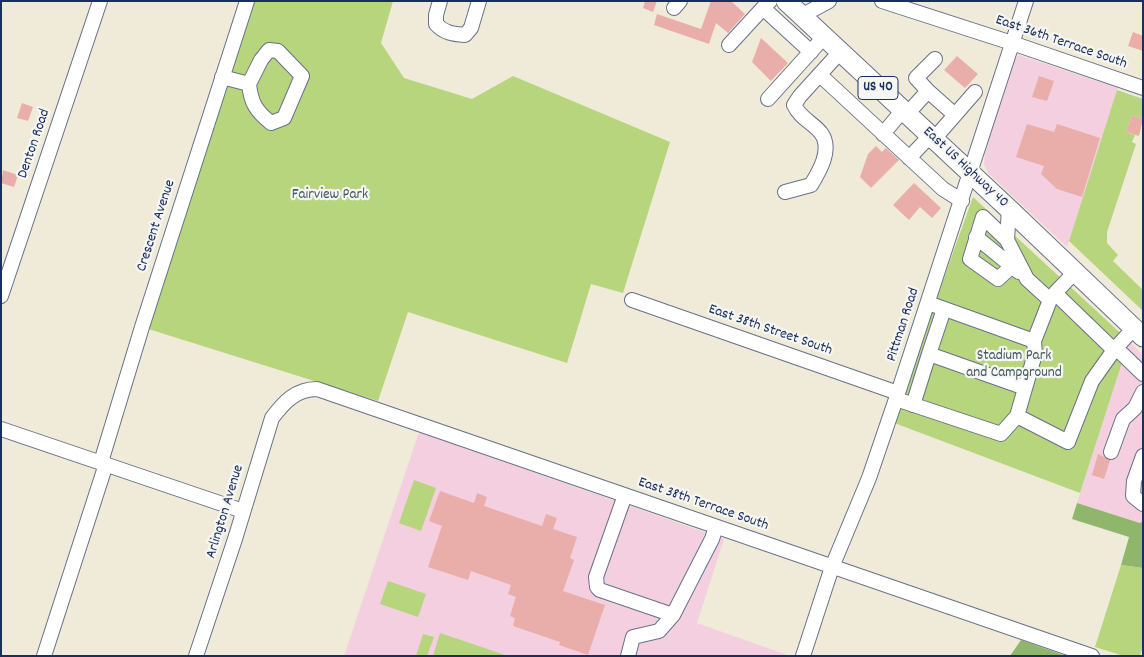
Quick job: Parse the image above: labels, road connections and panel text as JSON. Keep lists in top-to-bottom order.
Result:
{
  "streets": {
    "main road": ["US 40", "East US Highway 40"],
    "street": [
      "East 36th Terrace South",
      "Denton Road",
      "Crescent Avenue",
      "Pittman Road",
      "East 38th Street South",
      "East 38th Terrace South",
      "Arlington Avenue"
    ]
  },
  "crossings": [
    ["East 36th Terrace South", "Pittman Road"],
    ["East US Highway 40", "Pittman Road"],
    ["Pittman Road", "East 38th Street South"],
    ["Pittman Road", "East 38th Terrace South"],
    ["East 38th Terrace South", "Arlington Avenue"]
  ],
  "parks": ["Fairview Park", "Stadium Park and Campground"]
}
